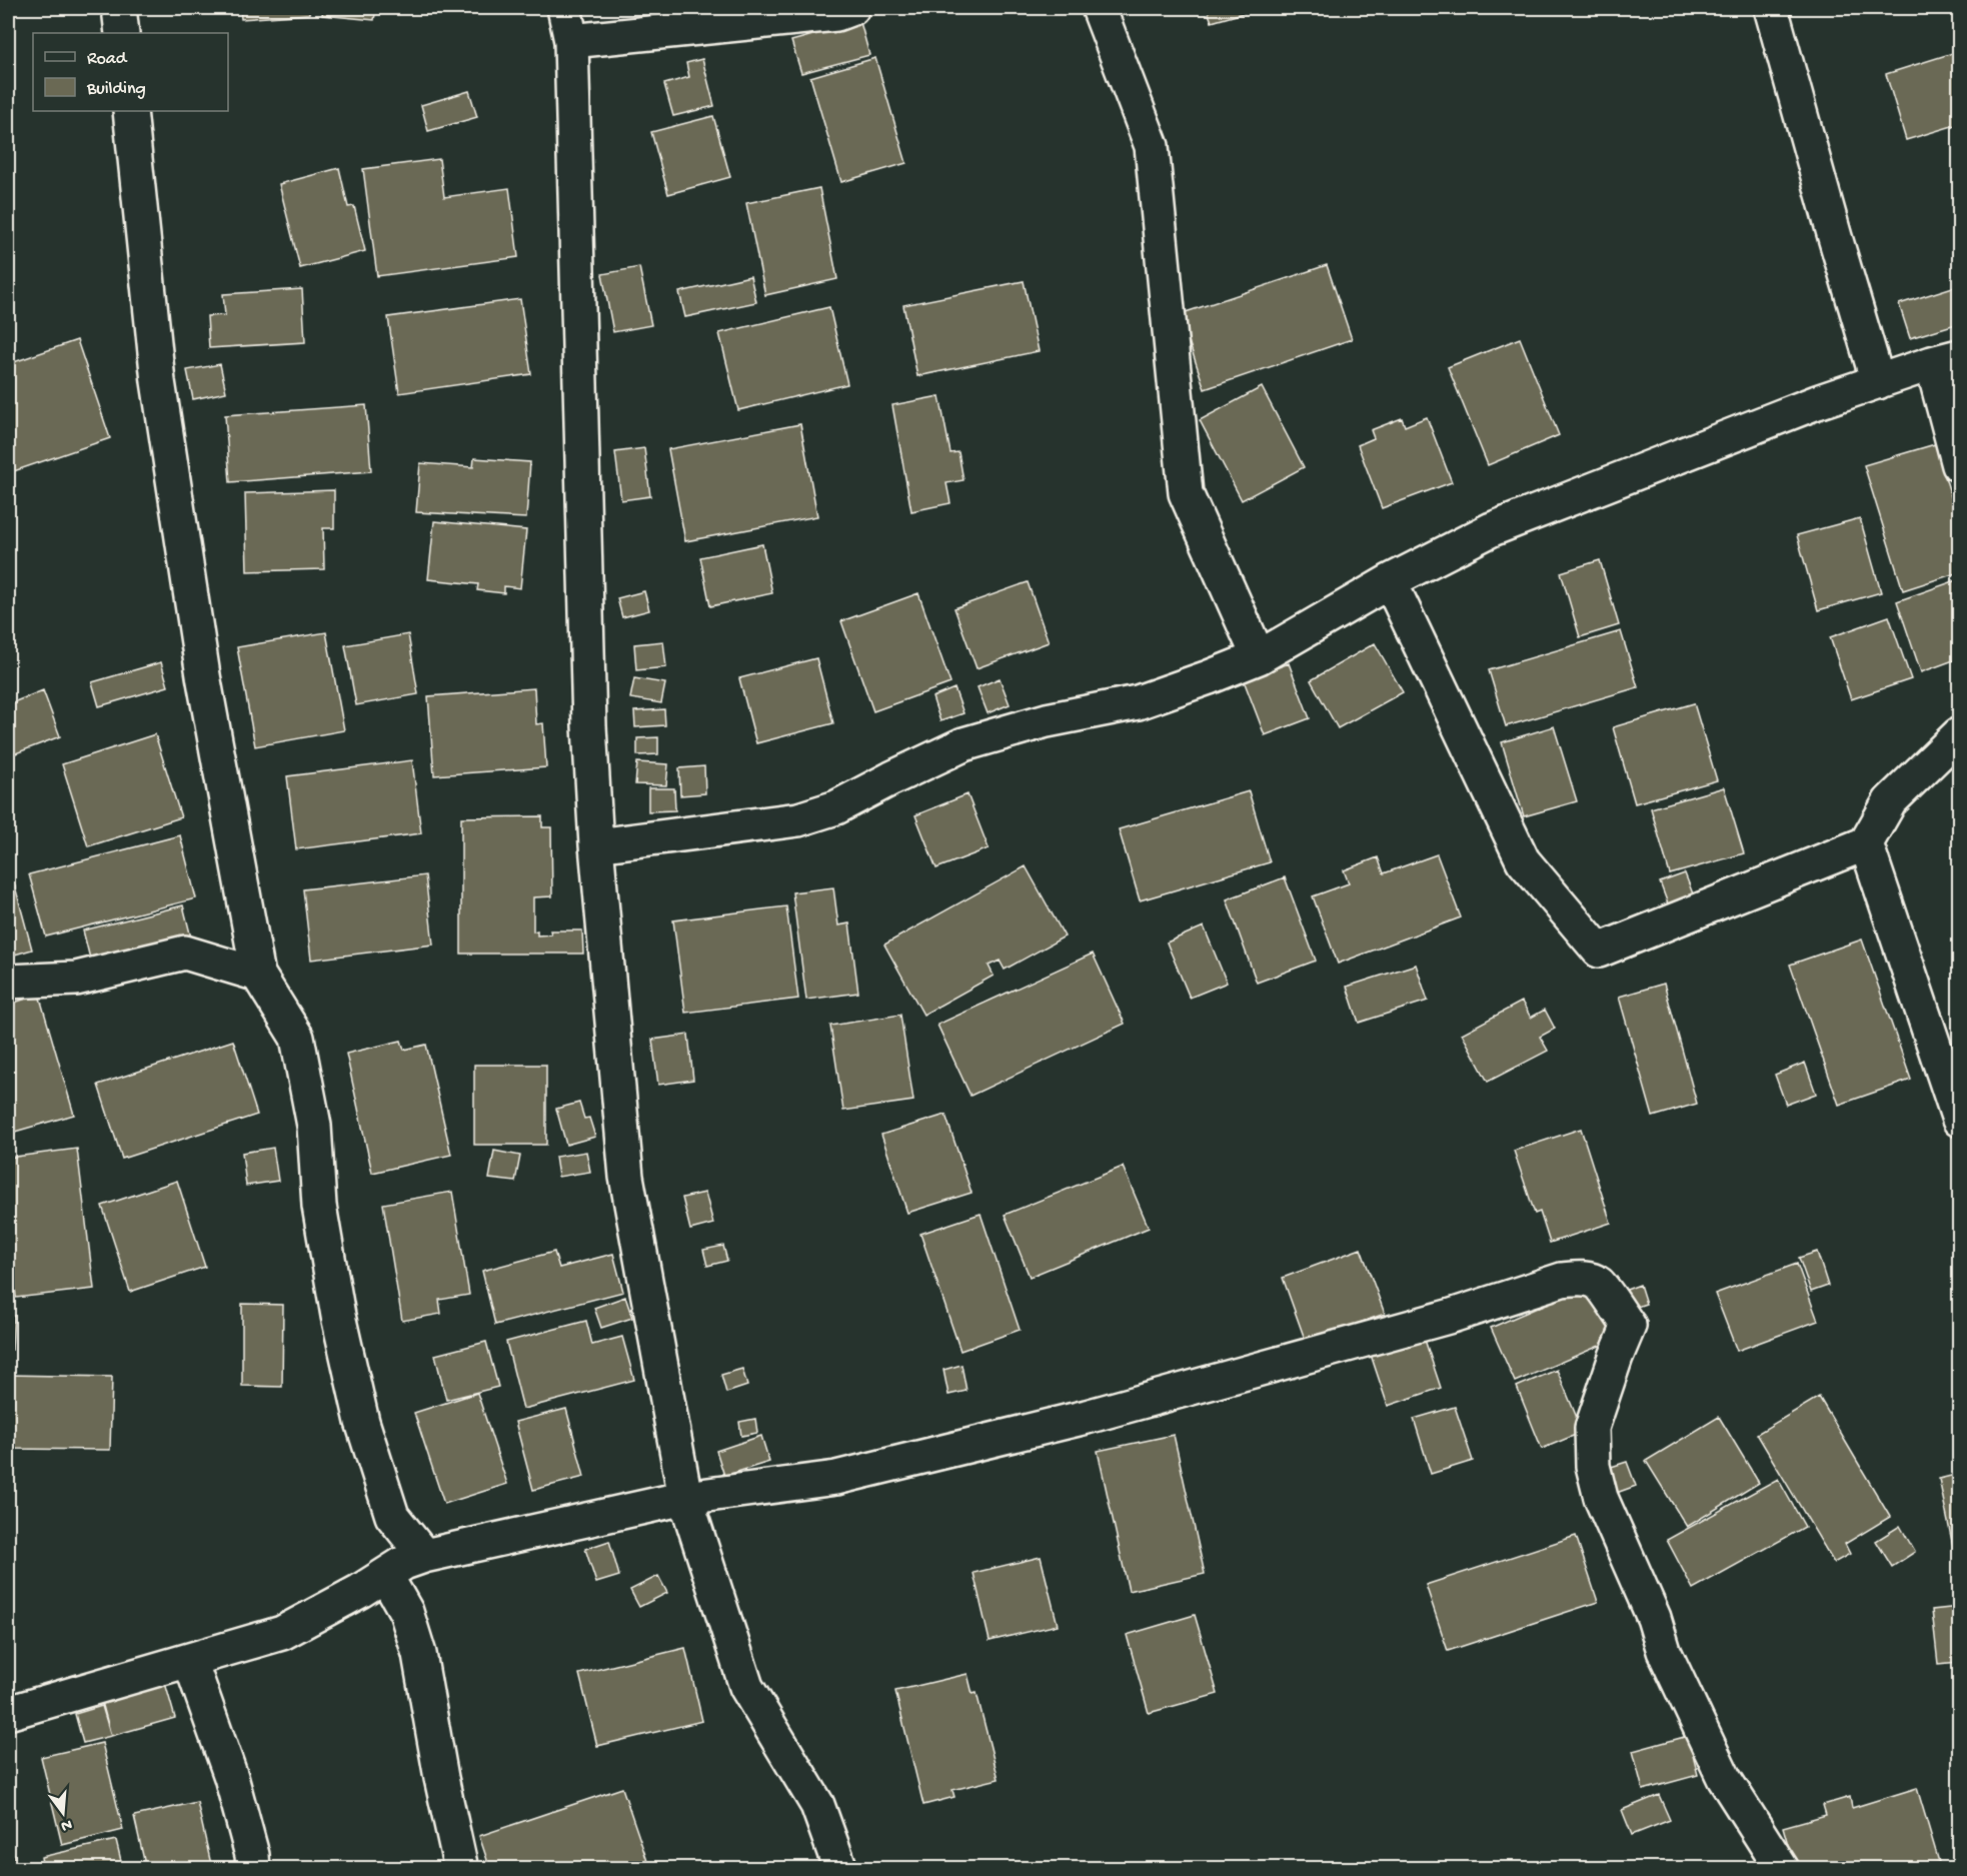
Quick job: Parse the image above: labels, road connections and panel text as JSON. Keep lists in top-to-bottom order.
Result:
{
  "legend": ["Road", "Building"],
  "north": "bottom"
}
